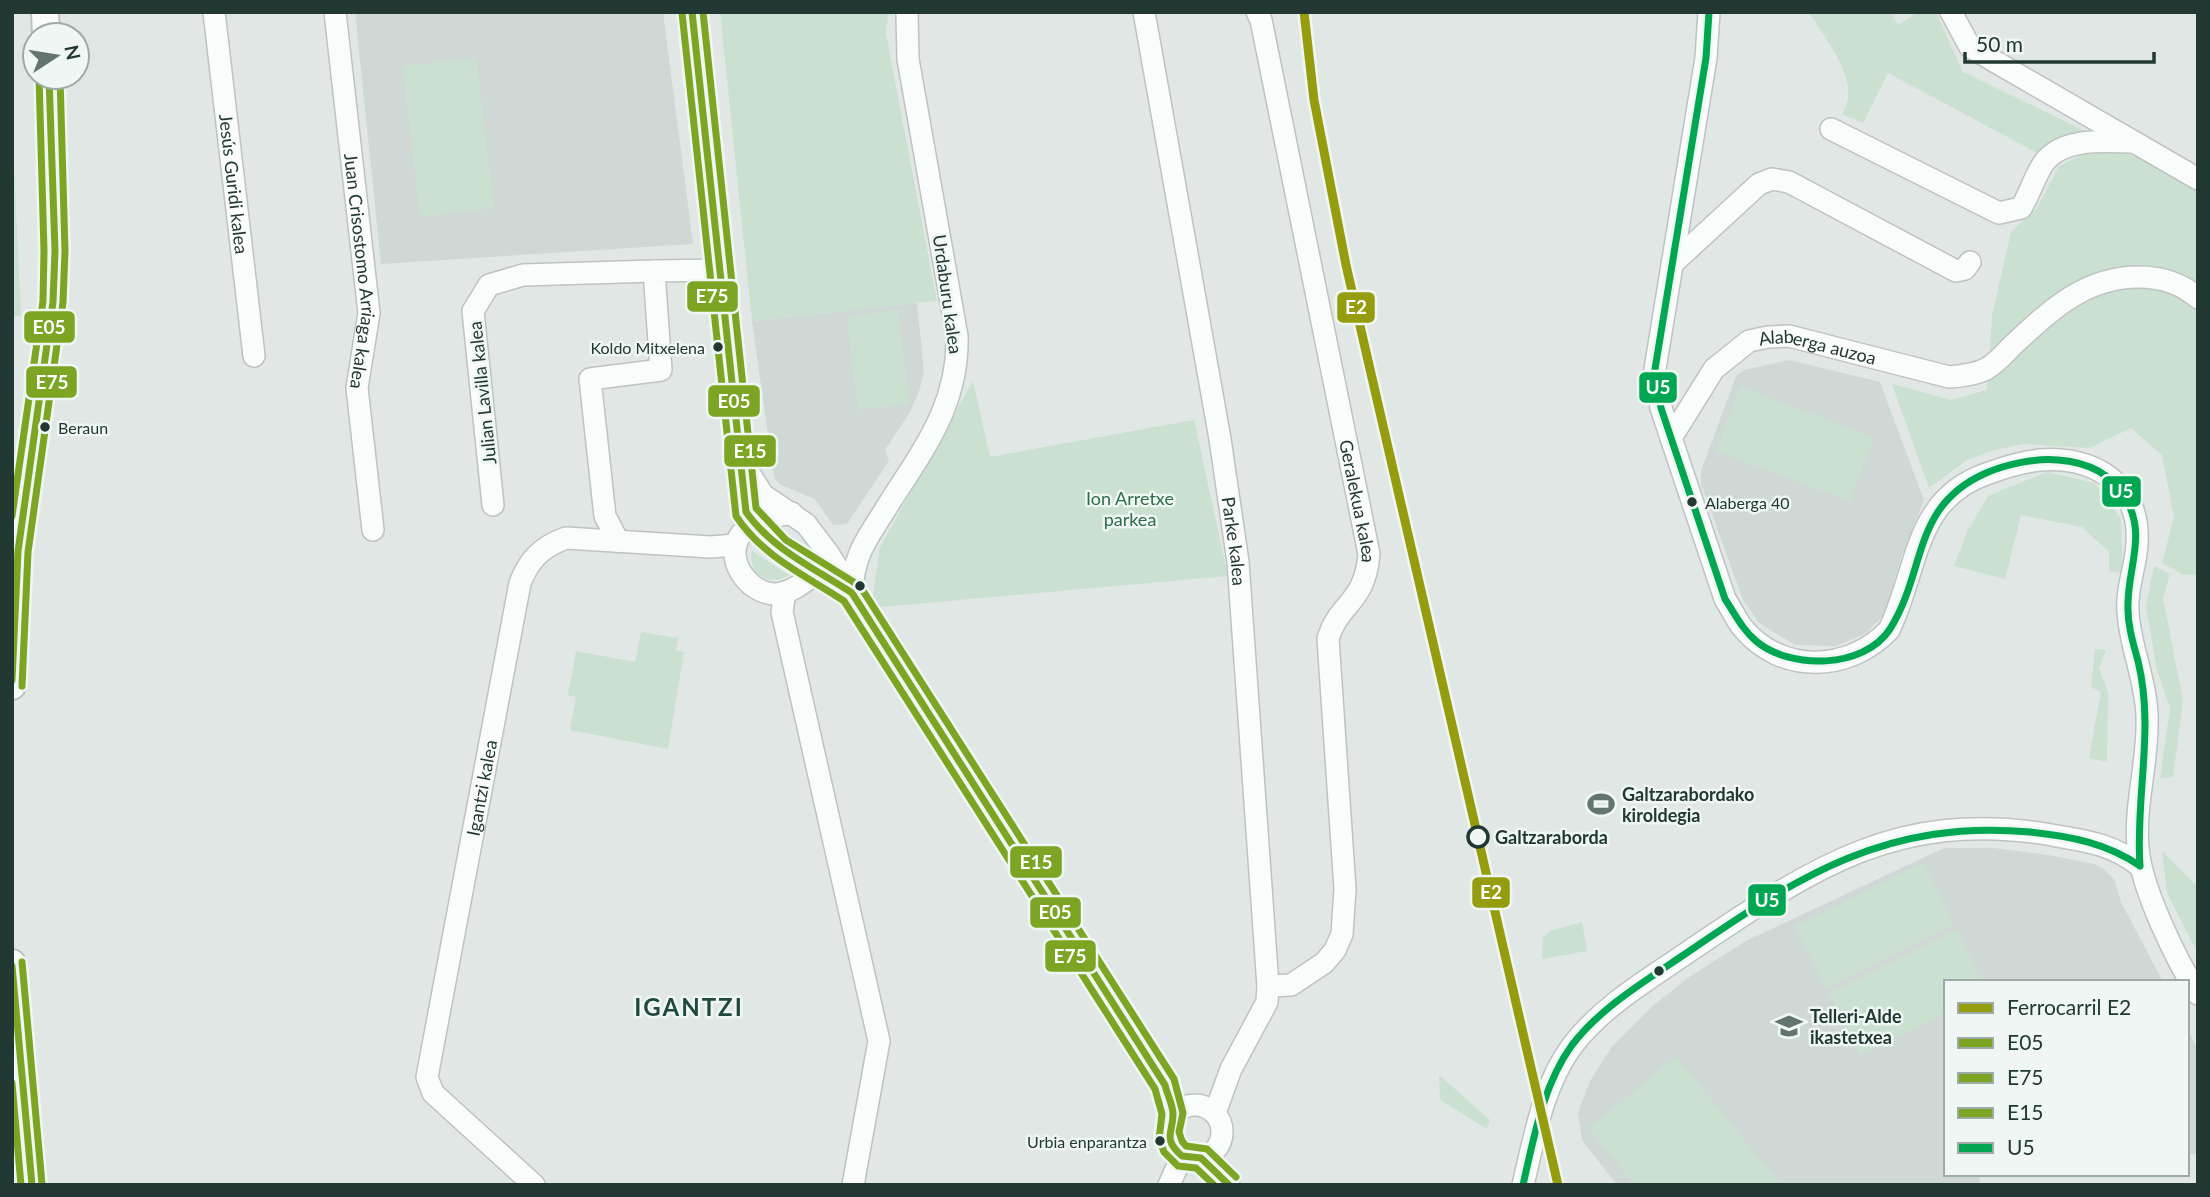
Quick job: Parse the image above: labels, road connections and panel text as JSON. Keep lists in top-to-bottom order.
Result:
{
  "streets": {
    "street": [
      "Jesús Guridi kalea",
      "Juan Crisostomo Arriaga kalea",
      "Urdaburu kalea",
      "Alaberga auzoa",
      "Julian Lavilla kalea",
      "Geralekua kalea",
      "Parke kalea",
      "Igantzi kalea"
    ]
  },
  "crossings": [
    ["Geralekua kalea", "Parke kalea"]
  ],
  "districts": ["IGANTZI"],
  "parks": ["Ion Arretxe parkea"],
  "places": {
    "other": [
      "Koldo Mitxelena",
      "Beraun",
      "Alaberga 40",
      "Galtzaraborda",
      "Urbia enparantza"
    ],
    "sports": ["Galtzarabordako kiroldegia"],
    "school or university": ["Telleri-Alde ikastetxea"]
  },
  "lines": [
    "rail line E2",
    "transit line E05",
    "transit line E15",
    "transit line U5",
    "transit line E75"
  ],
  "legend": [
    "Ferrocarril E2",
    "E05",
    "E75",
    "E15",
    "U5"
  ],
  "scale_bar": "50 m",
  "north": "right"
}
